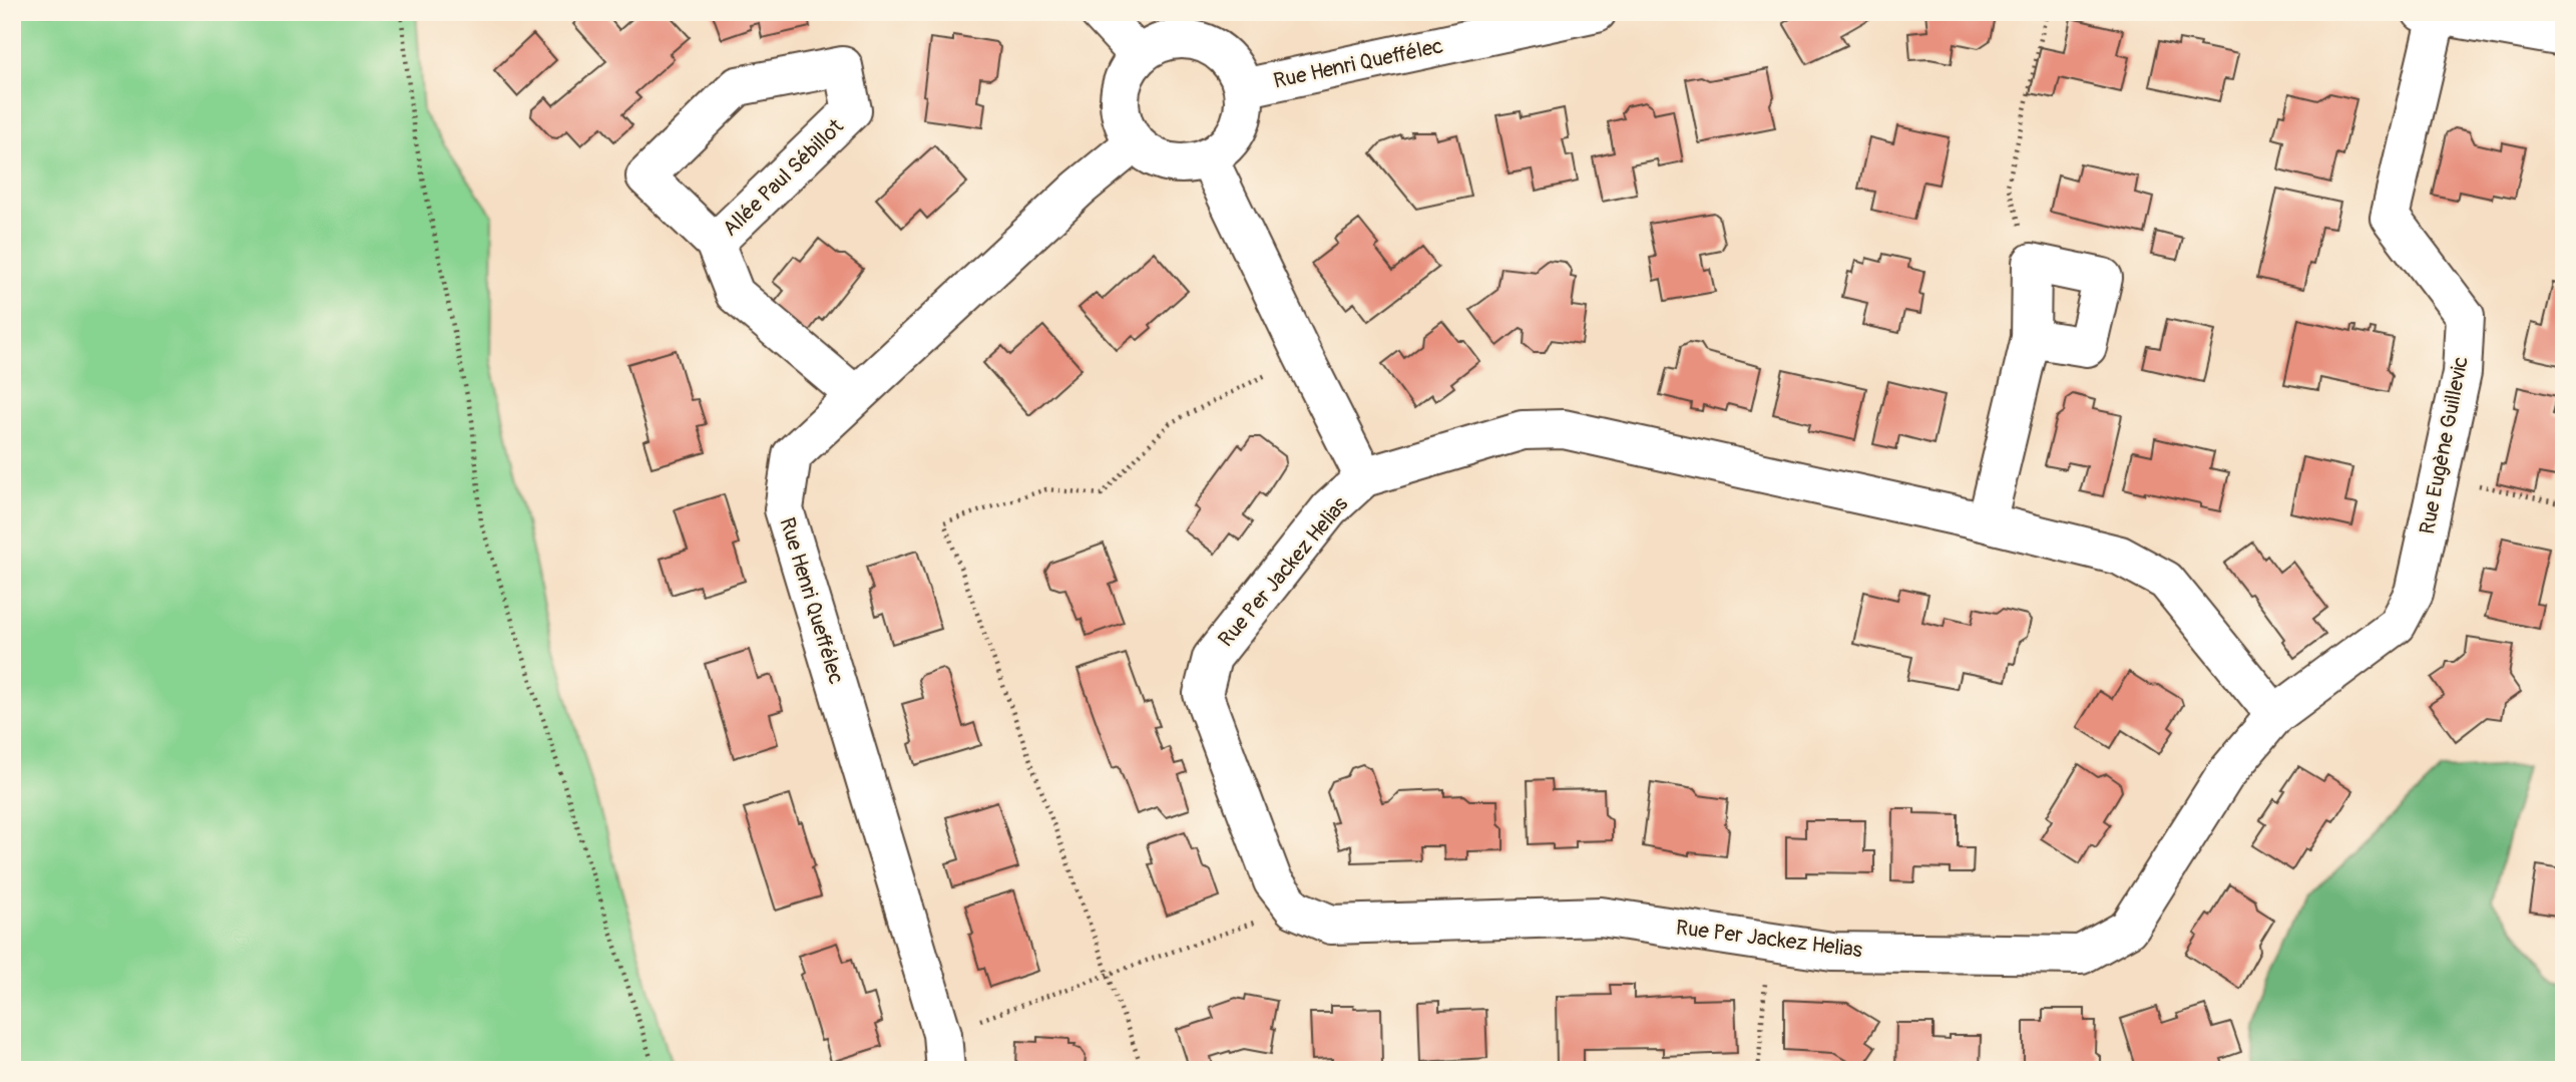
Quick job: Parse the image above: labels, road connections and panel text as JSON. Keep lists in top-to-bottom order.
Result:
{
  "streets": {
    "street": [
      "Rue Henri Queffélec",
      "Allée Paul Sébillot",
      "Rue Eugène Guillevic",
      "Rue Per Jackez Helias"
    ]
  },
  "crossings": [
    ["Rue Henri Queffélec", "Allée Paul Sébillot"],
    ["Rue Henri Queffélec", "Rue Per Jackez Helias"],
    ["Rue Eugène Guillevic", "Rue Per Jackez Helias"]
  ]
}
